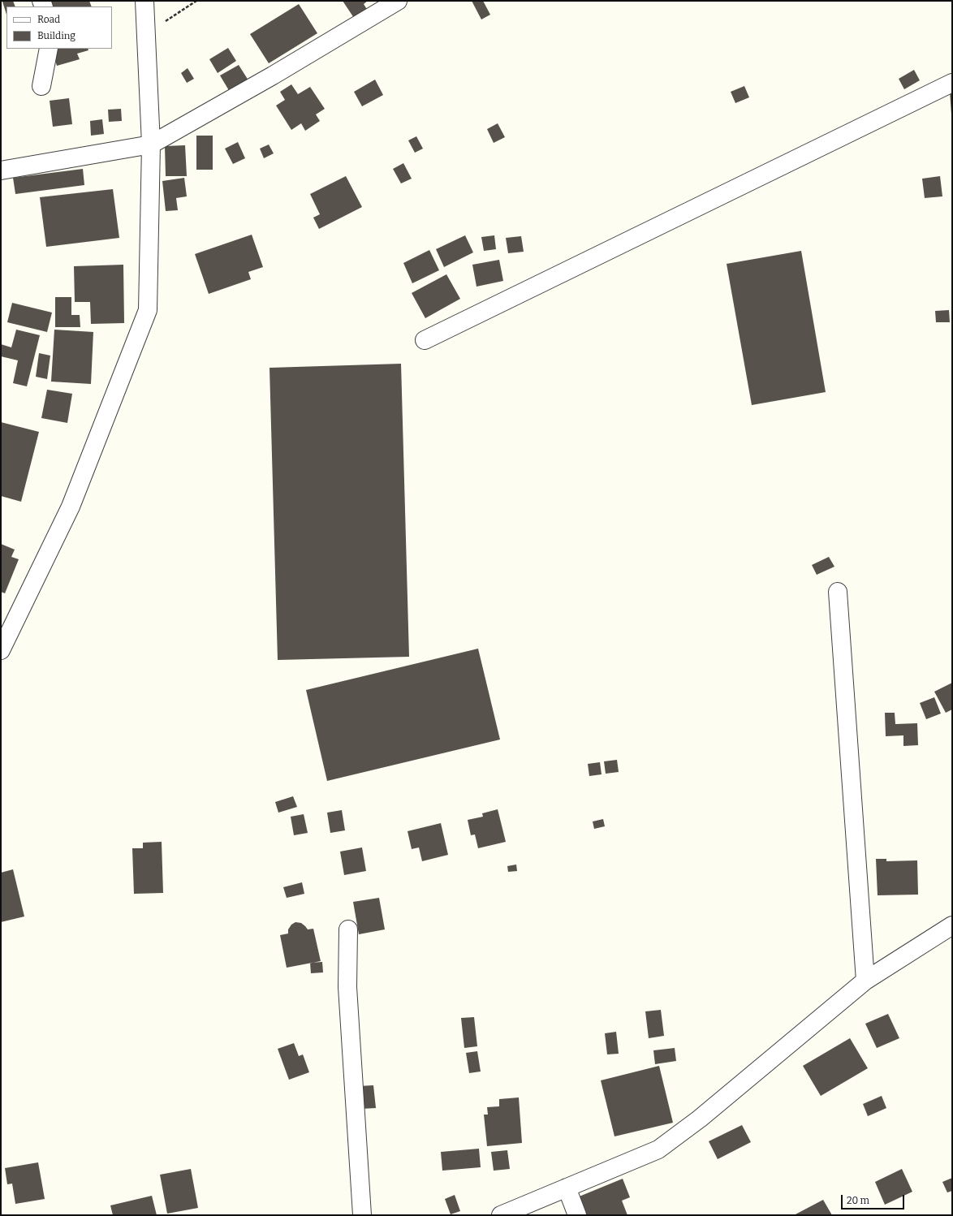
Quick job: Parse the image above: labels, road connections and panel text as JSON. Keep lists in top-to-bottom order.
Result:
{
  "legend": ["Road", "Building"],
  "scale_bar": "20 m"
}
